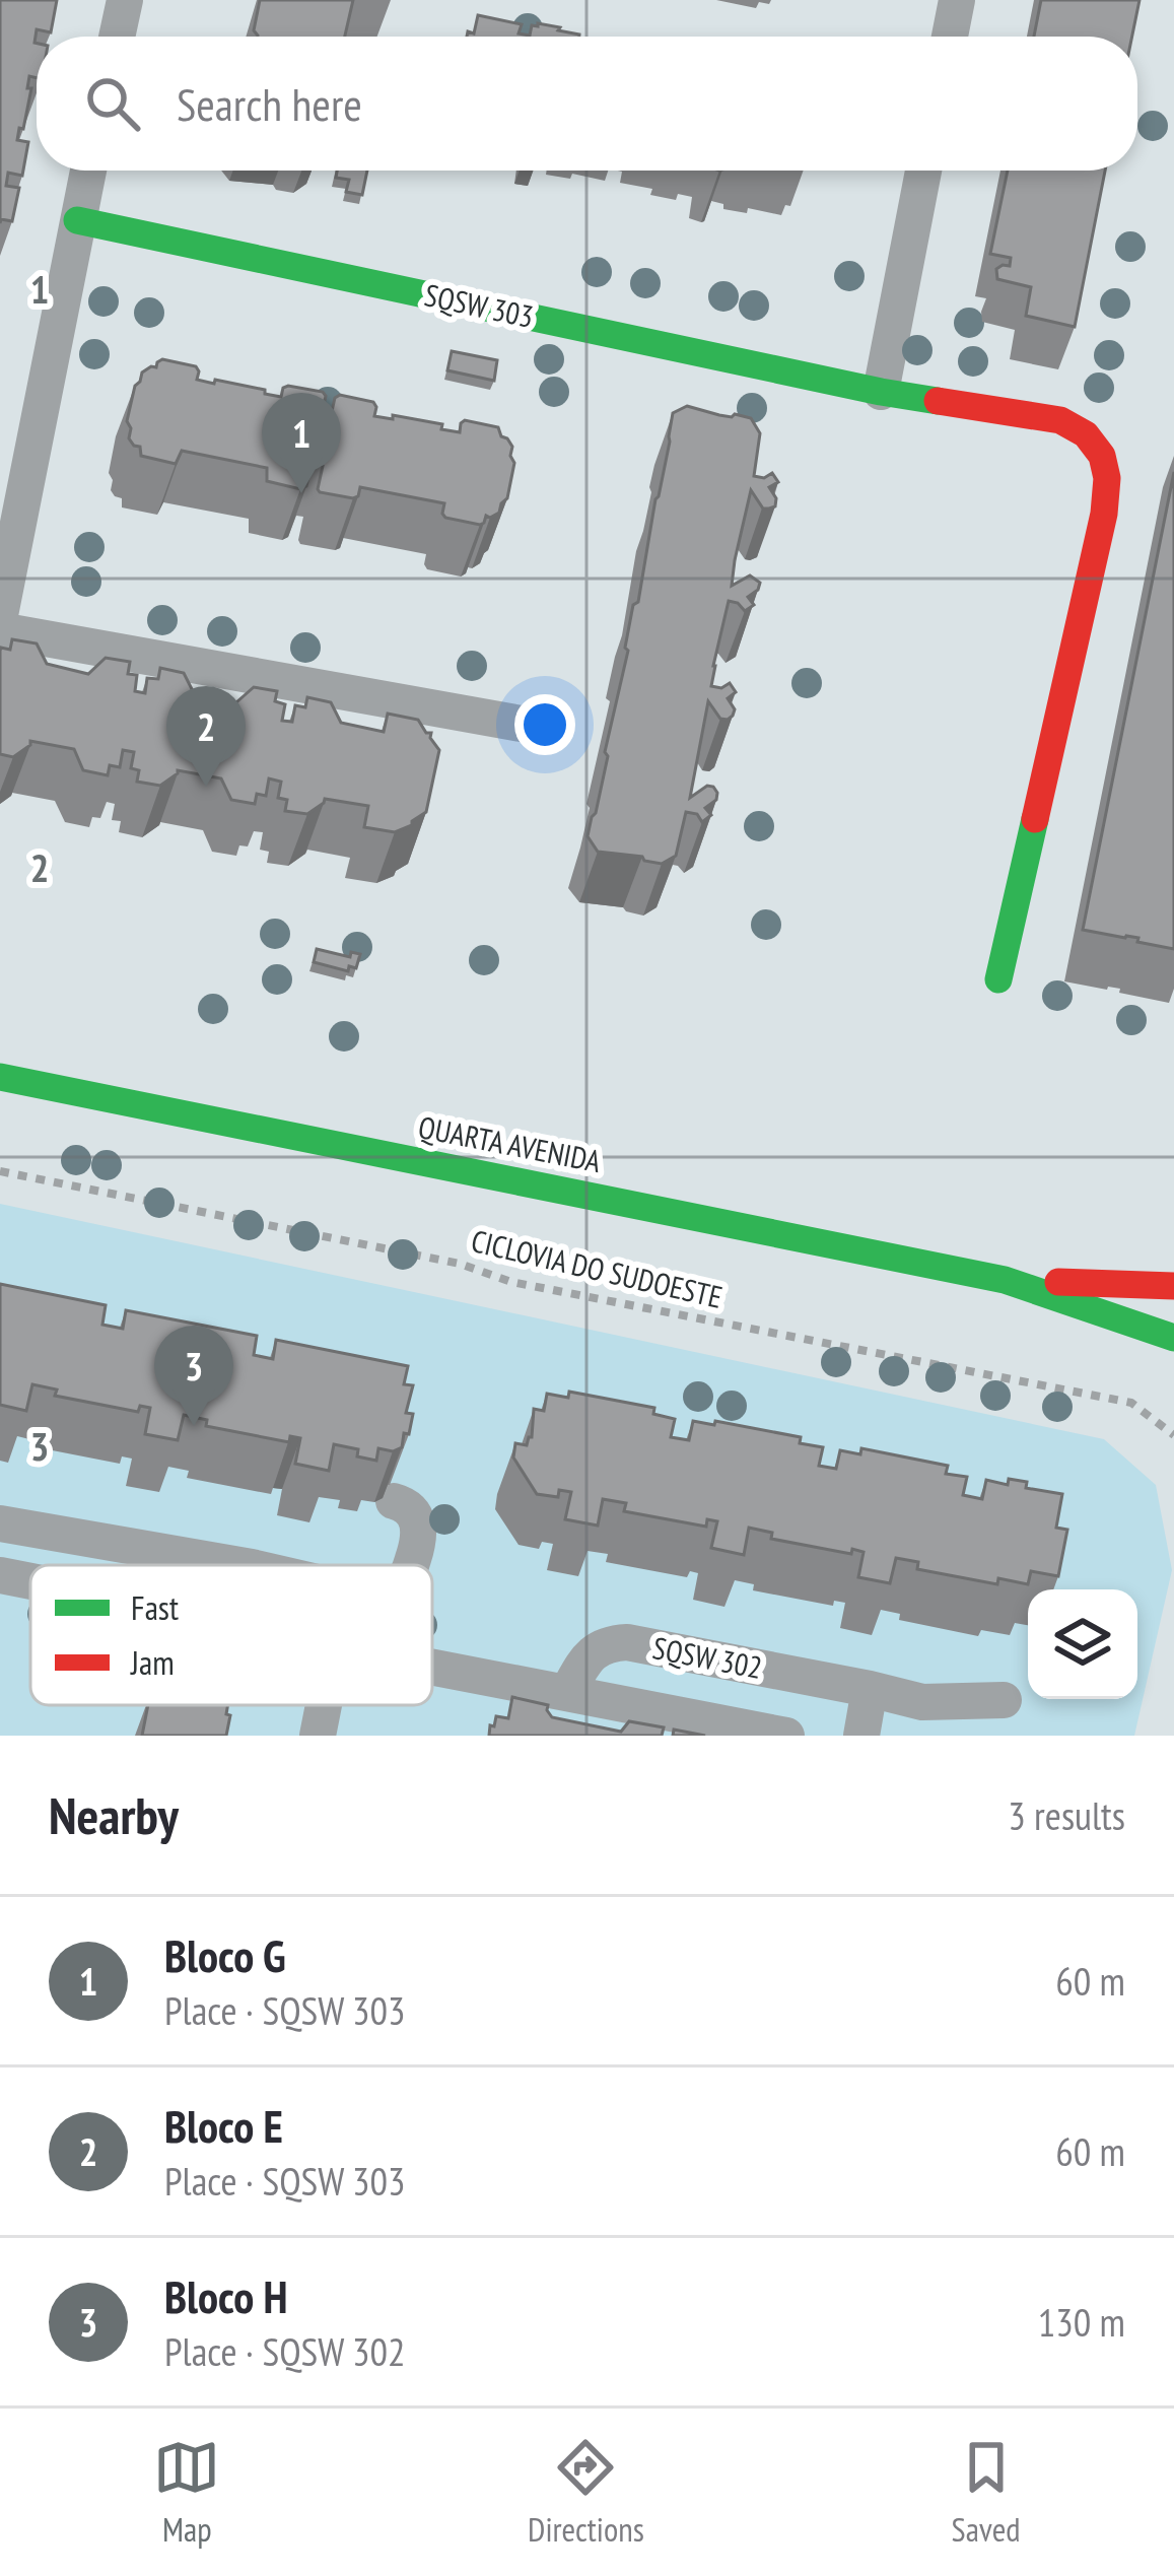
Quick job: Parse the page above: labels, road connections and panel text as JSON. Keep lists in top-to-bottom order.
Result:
{
  "streets": {
    "street": ["SQSW 303", "QUARTA AVENIDA", "SQSW 302"],
    "path": ["CICLOVIA DO SUDOESTE"]
  },
  "legend": ["Fast", "Jam"],
  "page": {
    "search": "Search here",
    "pins": ["1", "2", "3"],
    "heading": ["Nearby", "3 results"],
    "list": [
      {
        "mark": "1",
        "name": "Bloco G",
        "note": "Place · SQSW 303",
        "value": "60 m"
      },
      {
        "mark": "2",
        "name": "Bloco E",
        "note": "Place · SQSW 303",
        "value": "60 m"
      },
      {
        "mark": "3",
        "name": "Bloco H",
        "note": "Place · SQSW 302",
        "value": "130 m"
      }
    ],
    "nav": ["Map", "Directions", "Saved"]
  },
  "grid": {
    "rows": ["1", "2", "3"]
  }
}
